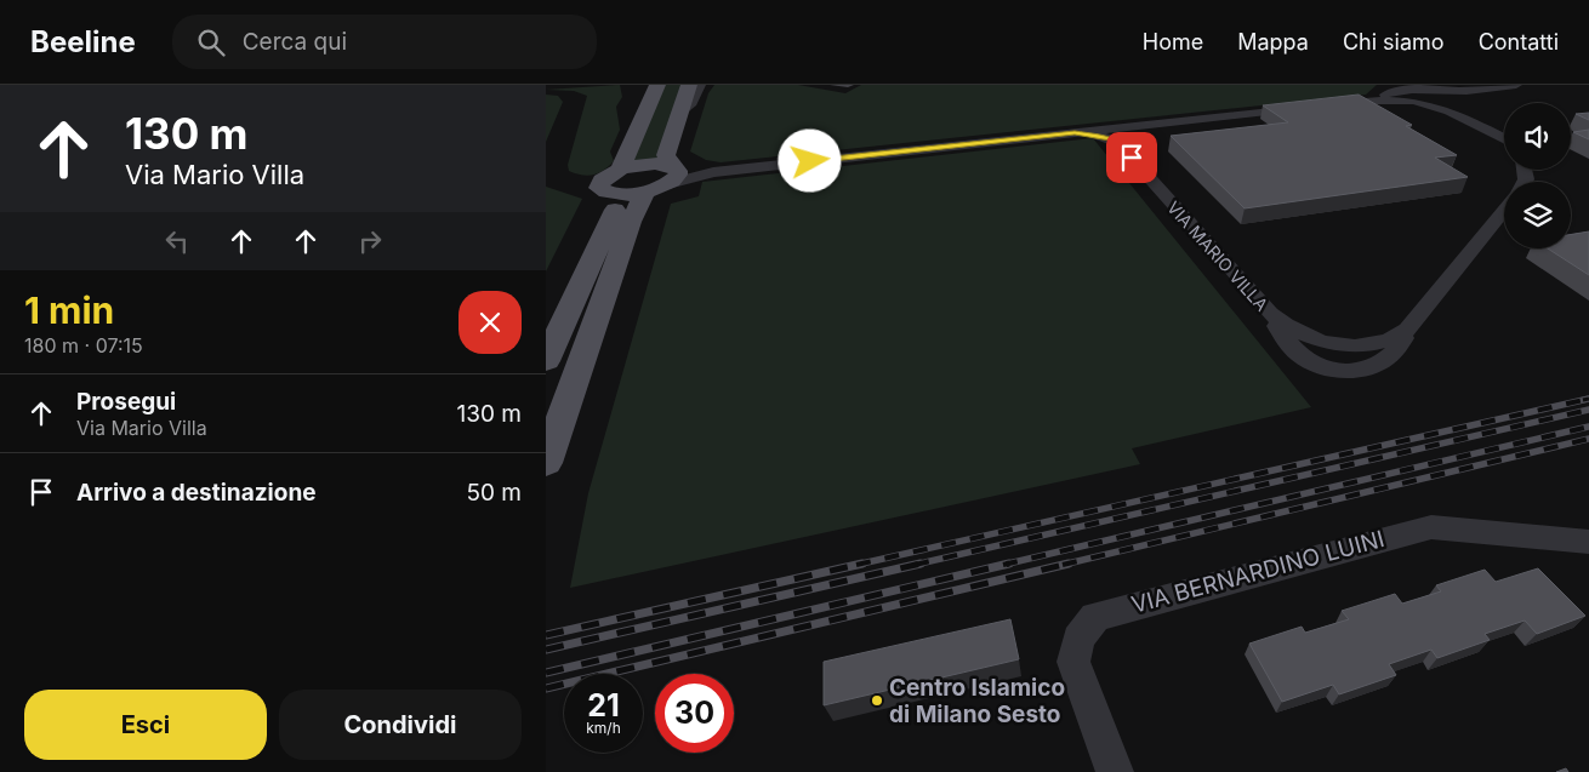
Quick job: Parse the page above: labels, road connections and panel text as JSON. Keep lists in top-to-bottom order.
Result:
{
  "streets": {
    "street": ["VIA MARIO VILLA", "VIA BERNARDINO LUINI"]
  },
  "places": ["Centro Islamico di Milano Sesto"],
  "page": {
    "header": "Beeline",
    "search": "Cerca qui",
    "nav": [
      "Home",
      "Mappa",
      "Chi siamo",
      "Contatti"
    ],
    "turn": ["130 m", "Via Mario Villa"],
    "heading": ["1 min", "180 m · 07:15"],
    "list": [
      {
        "name": "Prosegui",
        "note": "Via Mario Villa",
        "value": "130 m"
      },
      {
        "name": "Arrivo a destinazione",
        "value": "50 m"
      }
    ],
    "speed": "21 km/h",
    "limit": "30",
    "buttons": ["Esci", "Condividi"]
  }
}
